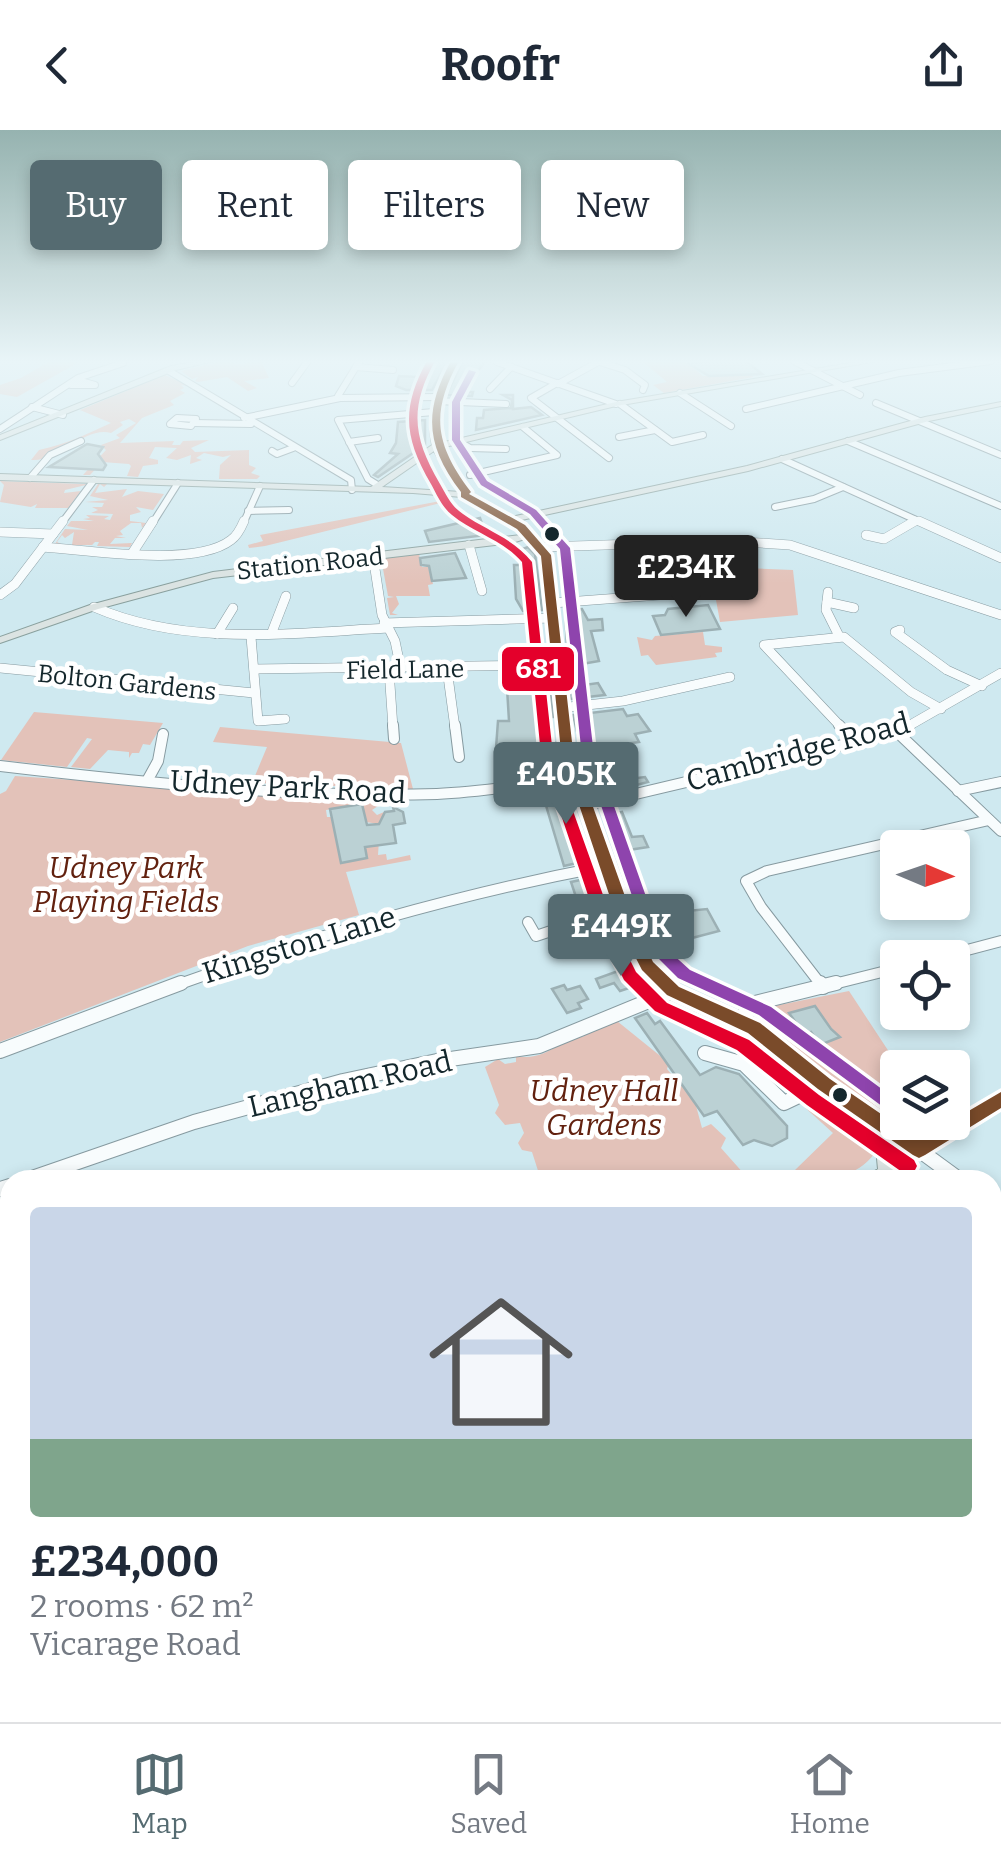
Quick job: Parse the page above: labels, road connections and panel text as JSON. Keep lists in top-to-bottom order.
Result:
{
  "streets": {
    "main road": ["Station Road"],
    "street": [
      "Field Lane",
      "Bolton Gardens",
      "Cambridge Road",
      "Udney Park Road",
      "Kingston Lane",
      "Langham Road"
    ]
  },
  "parks": ["Udney Park Playing Fields", "Udney Hall Gardens"],
  "lines": ["transit line 681"],
  "north": "right",
  "page": {
    "header": "Roofr",
    "chip": [
      "Buy",
      "Rent",
      "Filters",
      "New"
    ],
    "price": ["£234K", "£405K", "£449K"],
    "list": [
      {
        "name": "£234,000",
        "note": "2 rooms · 62 m² · Vicarage Road"
      }
    ],
    "tabs": ["Map", "Saved", "Home"]
  }
}
